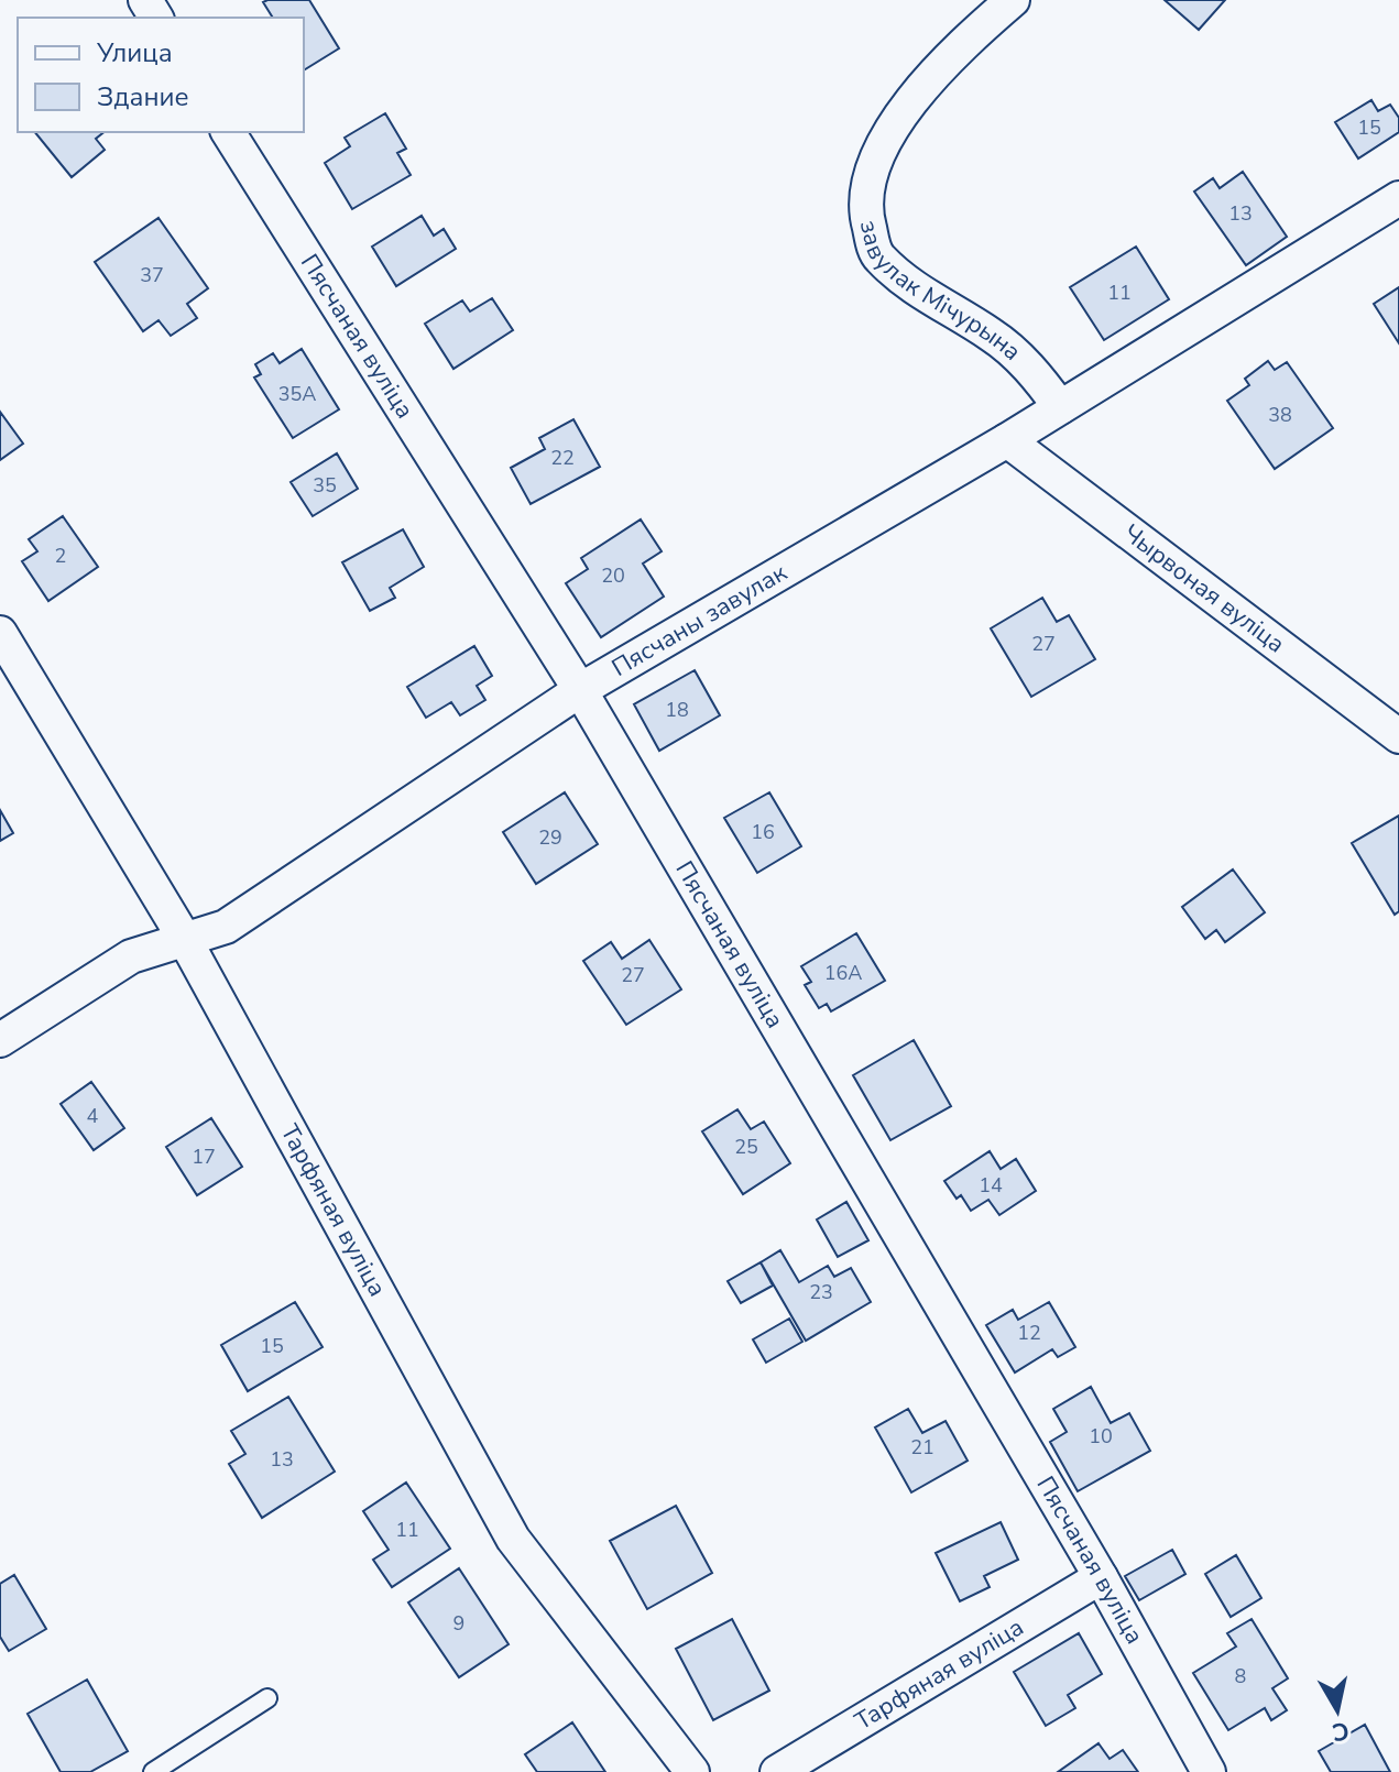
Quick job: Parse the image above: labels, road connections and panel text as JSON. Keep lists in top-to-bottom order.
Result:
{
  "streets": {
    "street": [
      "завулак Мічурына",
      "Пясчаная вуліца",
      "Чырвоная вуліца",
      "Пясчаны завулак",
      "Тарфяная вуліца"
    ]
  },
  "crossings": [
    ["завулак Мічурына", "Пясчаны завулак"],
    ["Пясчаная вуліца", "Пясчаны завулак"],
    ["Пясчаная вуліца", "Тарфяная вуліца"],
    ["Чырвоная вуліца", "Пясчаны завулак"],
    ["Пясчаны завулак", "Тарфяная вуліца"]
  ],
  "house_numbers": [
    "15",
    "13",
    "37",
    "11",
    "35А",
    "38",
    "22",
    "35",
    "2",
    "20",
    "27",
    "18",
    "16",
    "29",
    "16А",
    "27",
    "4",
    "25",
    "17",
    "14",
    "23",
    "12",
    "15",
    "10",
    "21",
    "13",
    "11",
    "9",
    "8"
  ],
  "legend": ["Улица", "Здание"],
  "north": "bottom"
}
